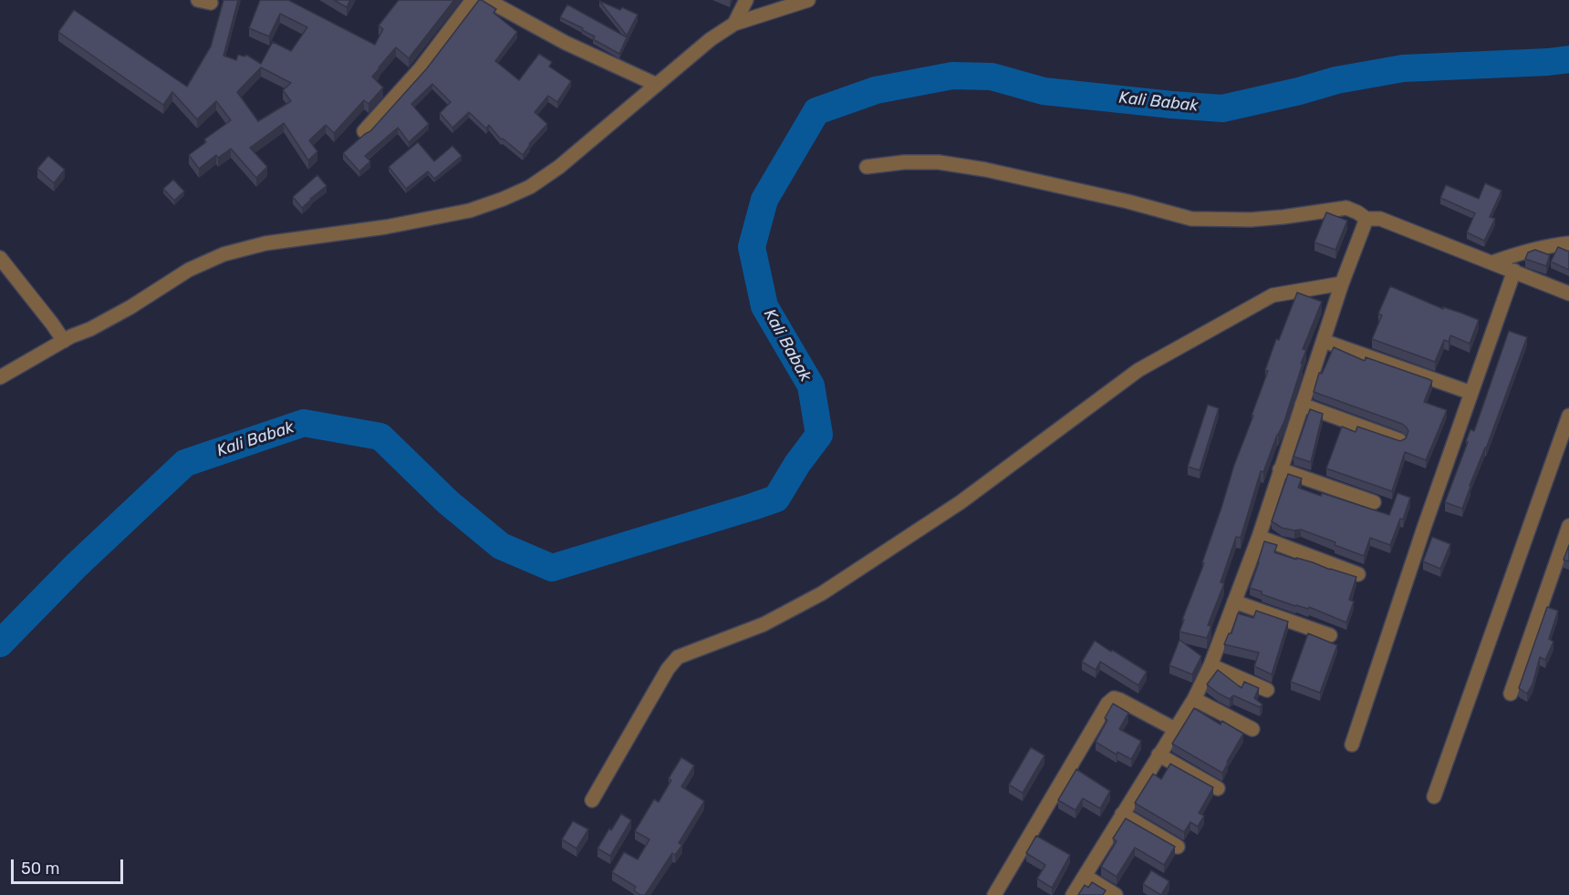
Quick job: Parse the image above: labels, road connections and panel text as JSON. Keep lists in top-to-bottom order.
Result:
{
  "water": ["Kali Babak"],
  "scale_bar": "50 m"
}
